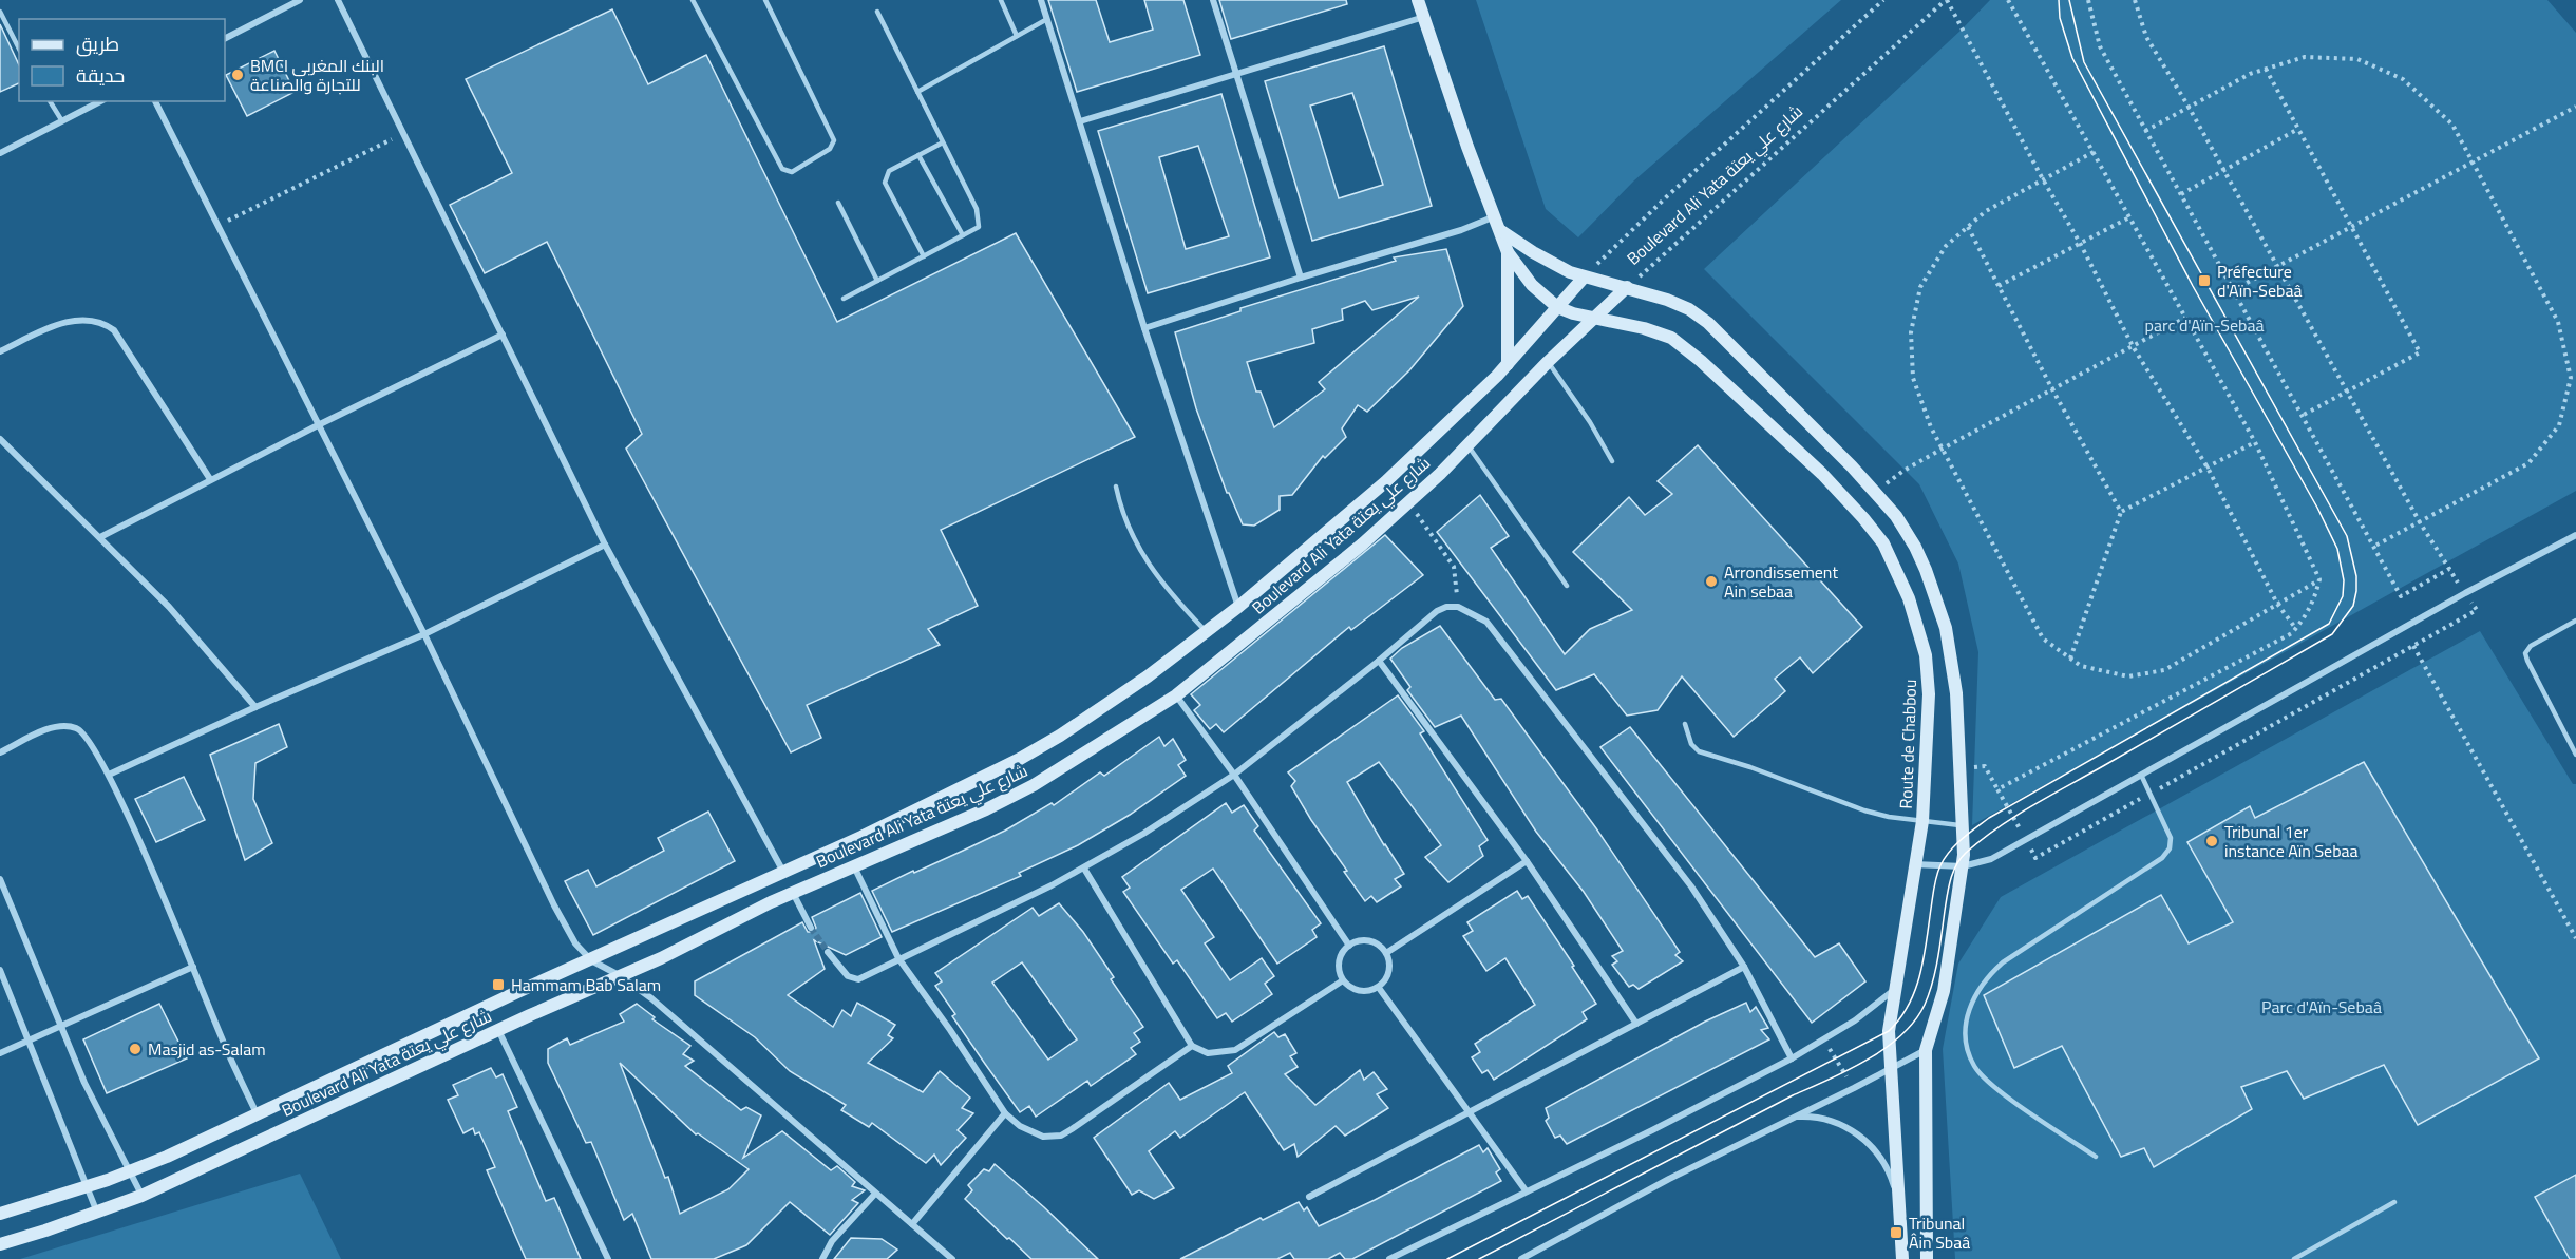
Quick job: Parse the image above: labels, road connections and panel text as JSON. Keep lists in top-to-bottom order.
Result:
{
  "streets": {
    "street": ["Boulevard Ali Yata شارع علي يعتة", "Route de Chabbou"]
  },
  "crossings": [
    ["Boulevard Ali Yata شارع علي يعتة", "Route de Chabbou"]
  ],
  "parks": ["parc d'Aïn-Sebaâ", "Parc d'Aïn-Sebaâ"],
  "places": {
    "other": [
      "BMCI البنك المغربي للتجارة والصناعة",
      "Arrondissement Ain sebaa",
      "Tribunal 1er instance Aïn Sebaa",
      "Masjid as-Salam"
    ],
    "transit": ["Préfecture d'Aïn-Sebaâ", "Hammam Bab Salam", "Tribunal Âin Sbaâ"]
  },
  "legend": ["طريق", "حديقة"]
}
